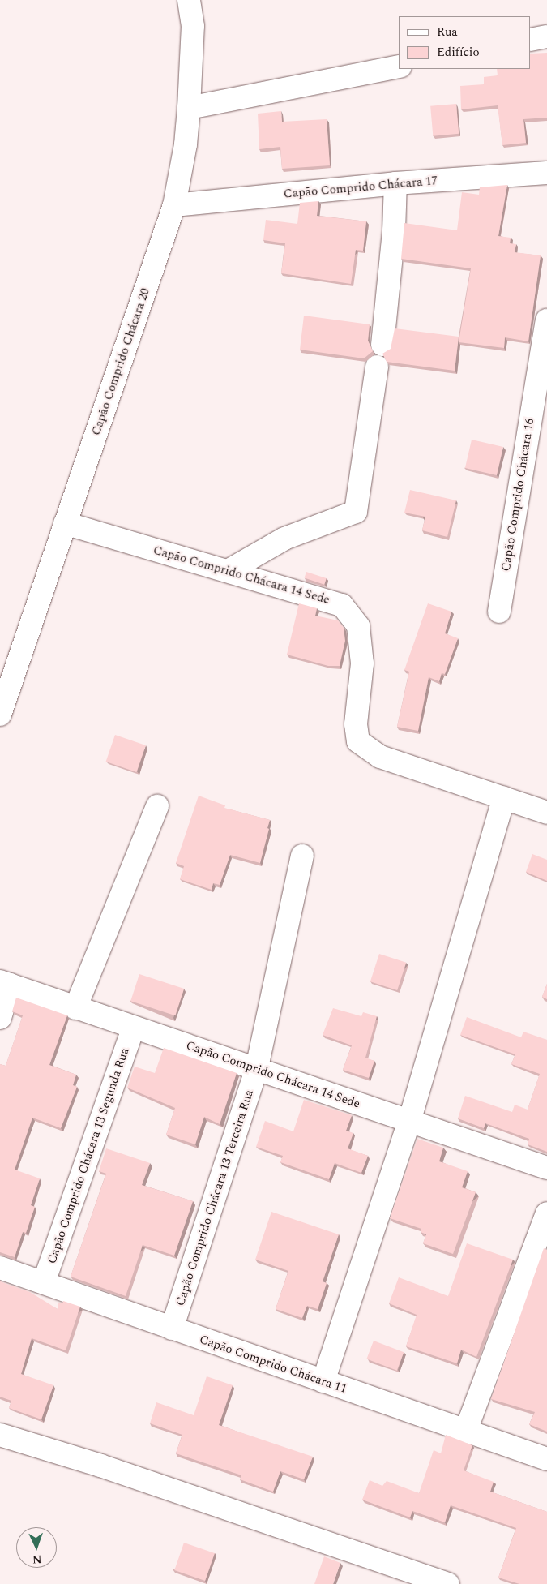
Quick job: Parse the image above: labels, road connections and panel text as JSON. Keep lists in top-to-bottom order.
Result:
{
  "streets": {
    "street": [
      "Capão Comprido Chácara 17",
      "Capão Comprido Chácara 20",
      "Capão Comprido Chácara 16",
      "Capão Comprido Chácara 14 Sede",
      "Capão Comprido Chácara 13 Segunda Rua",
      "Capão Comprido Chácara 13 Terceira Rua",
      "Capão Comprido Chácara 11"
    ]
  },
  "crossings": [
    ["Capão Comprido Chácara 17", "Capão Comprido Chácara 20"],
    ["Capão Comprido Chácara 20", "Capão Comprido Chácara 14 Sede"],
    ["Capão Comprido Chácara 14 Sede", "Capão Comprido Chácara 13 Segunda Rua"],
    ["Capão Comprido Chácara 14 Sede", "Capão Comprido Chácara 13 Terceira Rua"],
    ["Capão Comprido Chácara 13 Segunda Rua", "Capão Comprido Chácara 11"],
    ["Capão Comprido Chácara 13 Terceira Rua", "Capão Comprido Chácara 11"]
  ],
  "legend": ["Rua", "Edifício"],
  "north": "bottom"
}
